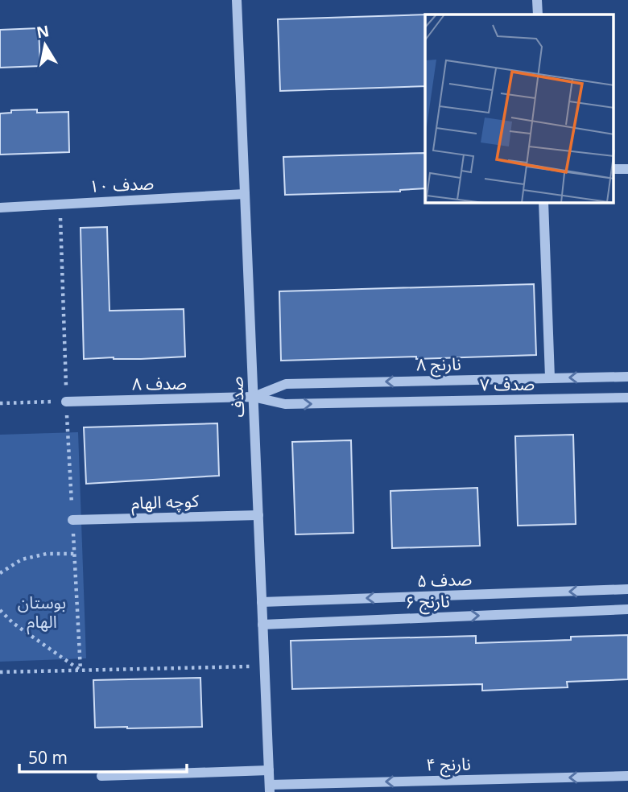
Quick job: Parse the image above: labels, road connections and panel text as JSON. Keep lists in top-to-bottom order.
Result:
{
  "streets": {
    "street": [
      "صدف ۱۰",
      "نارنج ۸",
      "صدف ۸",
      "صدف ۷",
      "صدف",
      "کوچه الهام",
      "صدف ۵",
      "نارنج ۶",
      "نارنج ۴"
    ]
  },
  "crossings": [
    ["صدف ۱۰", "صدف"],
    ["نارنج ۸", "صدف ۸"],
    ["نارنج ۸", "صدف ۷"],
    ["نارنج ۸", "صدف"],
    ["صدف ۸", "صدف ۷"],
    ["صدف ۸", "صدف"],
    ["صدف ۷", "صدف"],
    ["صدف", "کوچه الهام"],
    ["صدف", "صدف ۵"],
    ["صدف", "نارنج ۶"],
    ["صدف", "نارنج ۴"]
  ],
  "one_way": [
    "نارنج ۸",
    "صدف ۷",
    "صدف ۵",
    "نارنج ۶",
    "نارنج ۴"
  ],
  "parks": ["بوستان الهام"],
  "scale_bar": "50 m",
  "north": "top"
}
